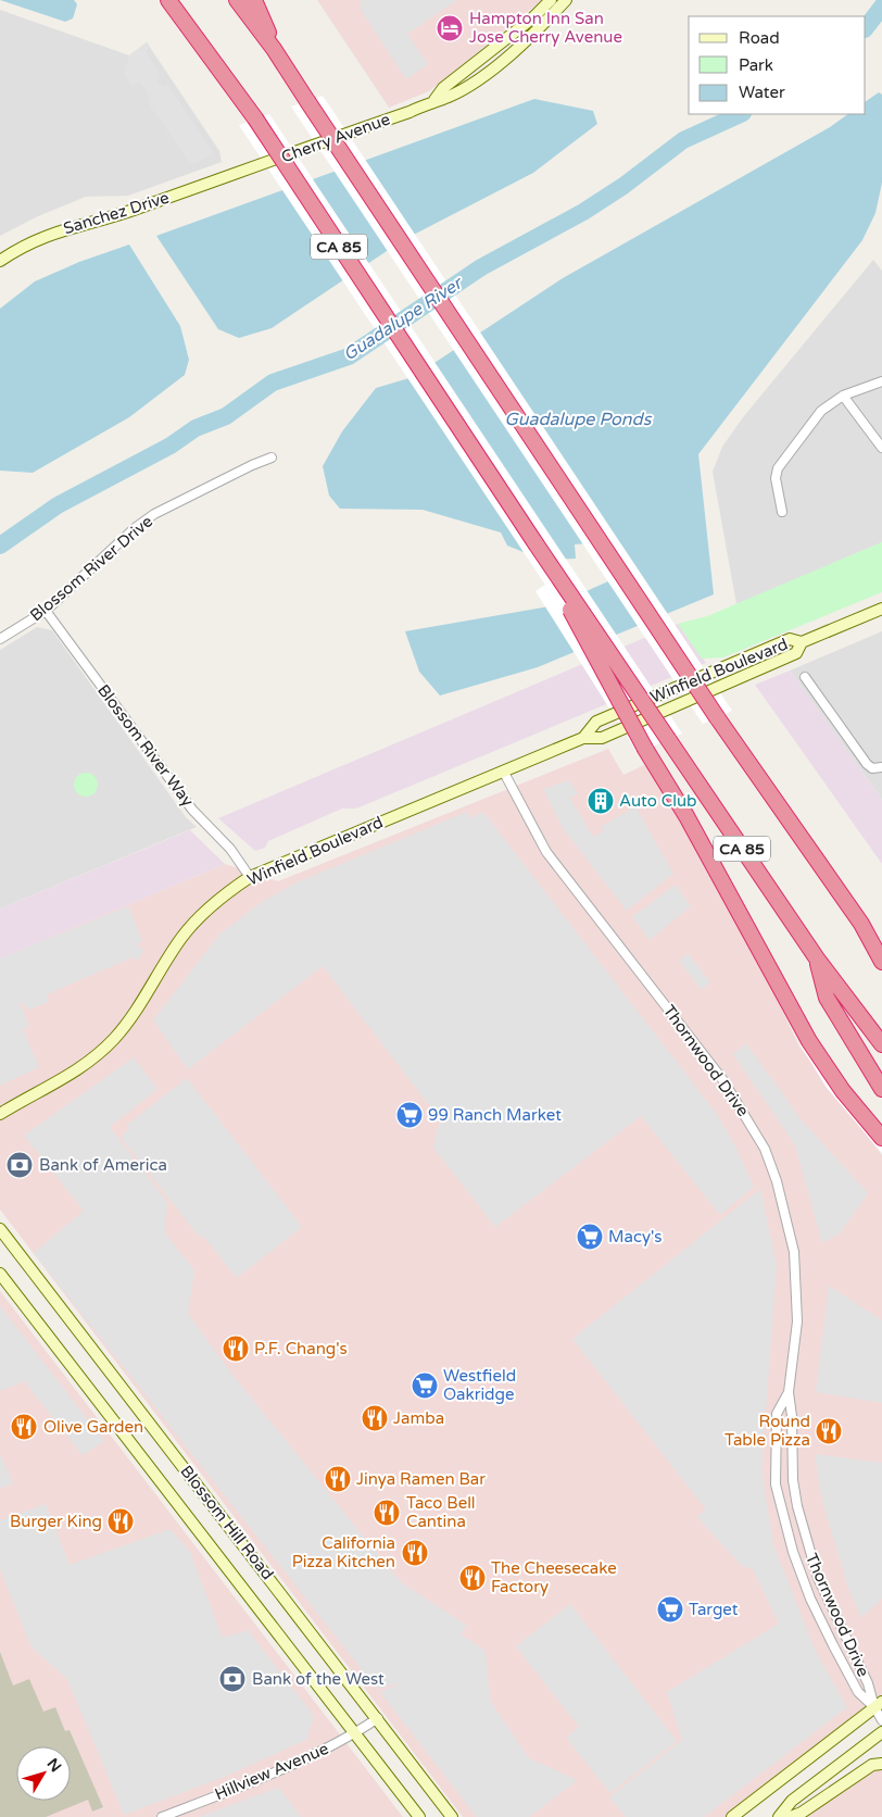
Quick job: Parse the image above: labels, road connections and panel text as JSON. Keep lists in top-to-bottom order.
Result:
{
  "streets": {
    "highway": ["CA 85"],
    "street": [
      "Cherry Avenue",
      "Sanchez Drive",
      "Blossom River Drive",
      "Winfield Boulevard",
      "Blossom River Way",
      "Thornwood Drive",
      "Blossom Hill Road",
      "Hillview Avenue"
    ]
  },
  "crossings": [
    ["Cherry Avenue", "Sanchez Drive"],
    ["Blossom River Drive", "Blossom River Way"],
    ["Winfield Boulevard", "Blossom River Way"],
    ["Winfield Boulevard", "Thornwood Drive"],
    ["Blossom Hill Road", "Hillview Avenue"]
  ],
  "water": ["Guadalupe River", "Guadalupe Ponds"],
  "places": {
    "hotel": ["Hampton Inn San Jose Cherry Avenue"],
    "building": ["Auto Club"],
    "supermarket": [
      "99 Ranch Market",
      "Macy's",
      "Westfield Oakridge",
      "Target"
    ],
    "bank": ["Bank of America", "Bank of the West"],
    "restaurant": [
      "P.F. Chang's",
      "Jamba",
      "Olive Garden",
      "Round Table Pizza",
      "Jinya Ramen Bar",
      "Taco Bell Cantina",
      "Burger King",
      "California Pizza Kitchen",
      "The Cheesecake Factory"
    ]
  },
  "legend": ["Road", "Park", "Water"],
  "north": "top right"
}
